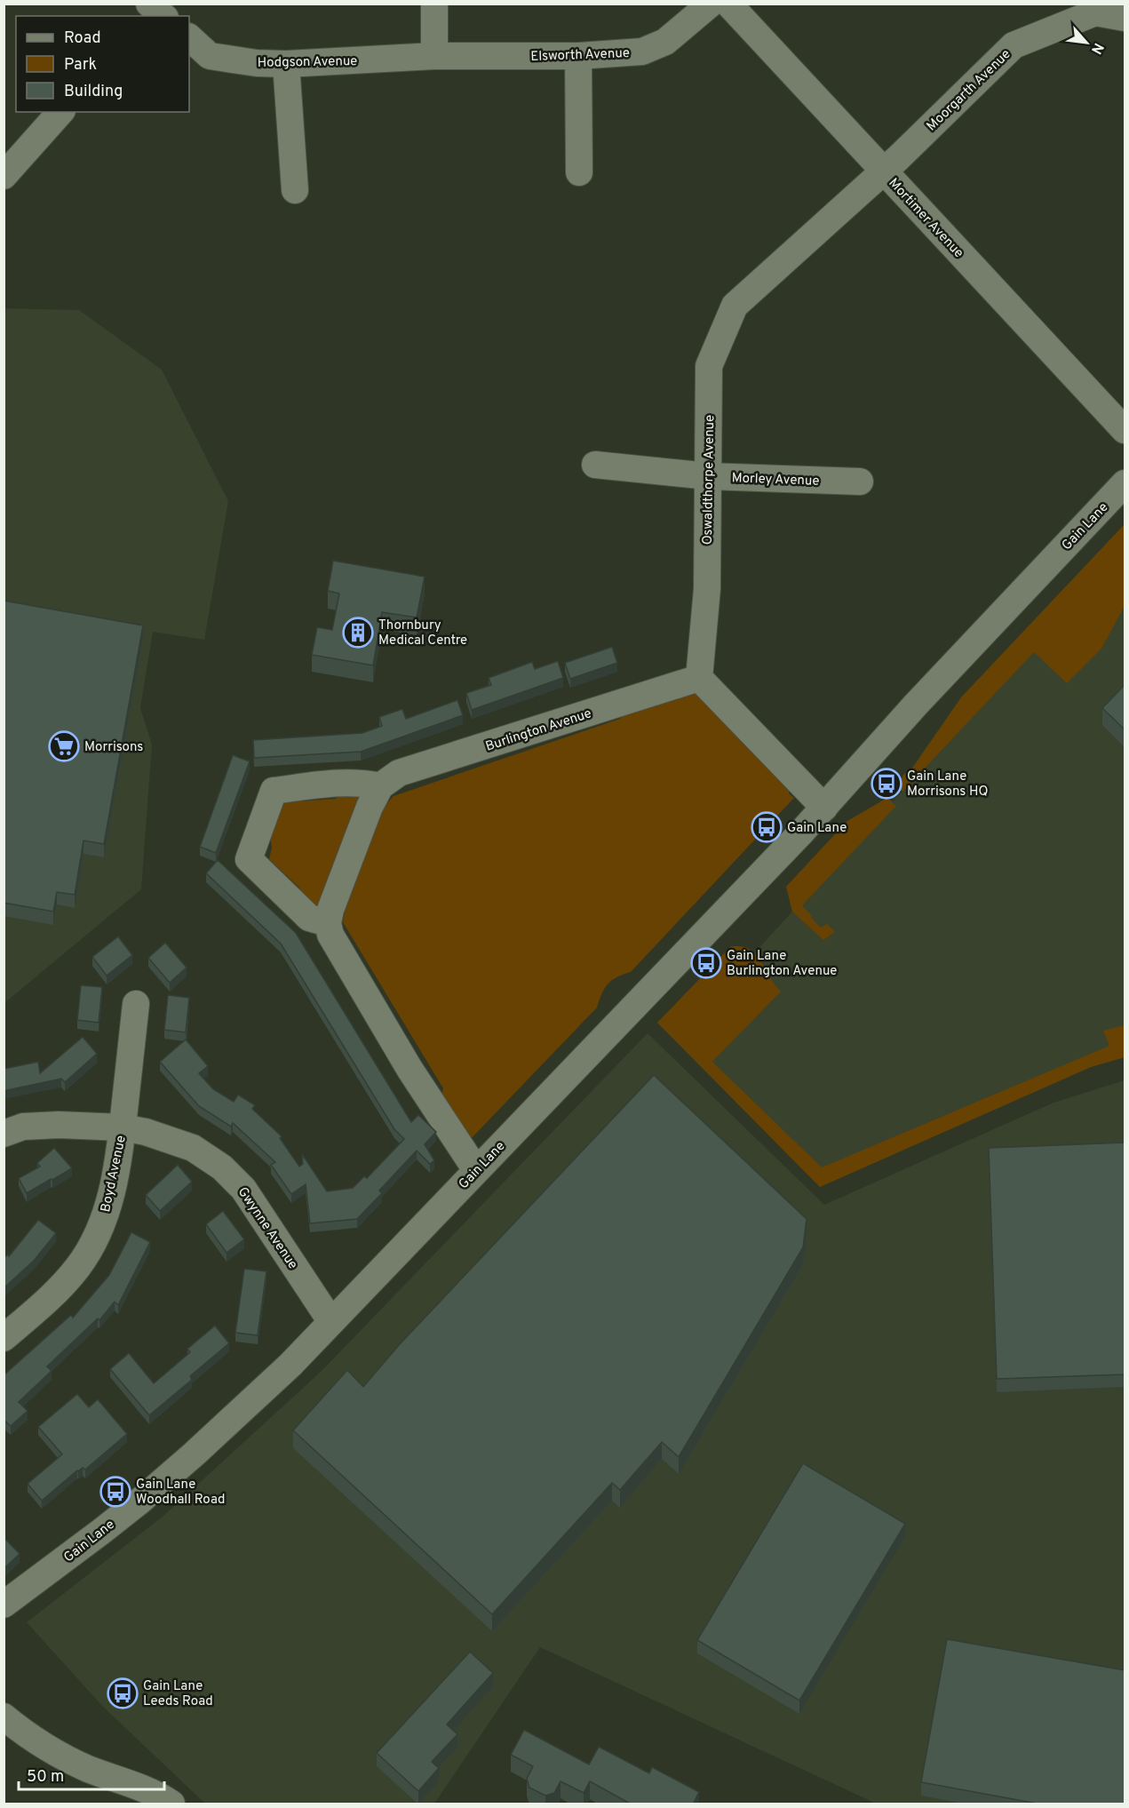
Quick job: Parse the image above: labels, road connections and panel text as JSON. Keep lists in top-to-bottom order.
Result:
{
  "streets": {
    "street": [
      "Elsworth Avenue",
      "Hodgson Avenue",
      "Moorgarth Avenue",
      "Mortimer Avenue",
      "Morley Avenue",
      "Oswaldthorpe Avenue",
      "Gain Lane",
      "Burlington Avenue",
      "Boyd Avenue",
      "Gwynne Avenue"
    ]
  },
  "crossings": [
    ["Elsworth Avenue", "Hodgson Avenue"],
    ["Moorgarth Avenue", "Mortimer Avenue"],
    ["Moorgarth Avenue", "Oswaldthorpe Avenue"],
    ["Mortimer Avenue", "Oswaldthorpe Avenue"],
    ["Morley Avenue", "Oswaldthorpe Avenue"],
    ["Oswaldthorpe Avenue", "Burlington Avenue"],
    ["Gain Lane", "Gwynne Avenue"],
    ["Boyd Avenue", "Gwynne Avenue"]
  ],
  "places": {
    "building": ["Thornbury Medical Centre"],
    "supermarket": ["Morrisons"],
    "bus stop": [
      "Gain Lane Morrisons HQ",
      "Gain Lane",
      "Gain Lane Burlington Avenue",
      "Gain Lane Woodhall Road",
      "Gain Lane Leeds Road"
    ]
  },
  "legend": ["Road", "Park", "Building"],
  "scale_bar": "50 m",
  "north": "bottom right"
}
